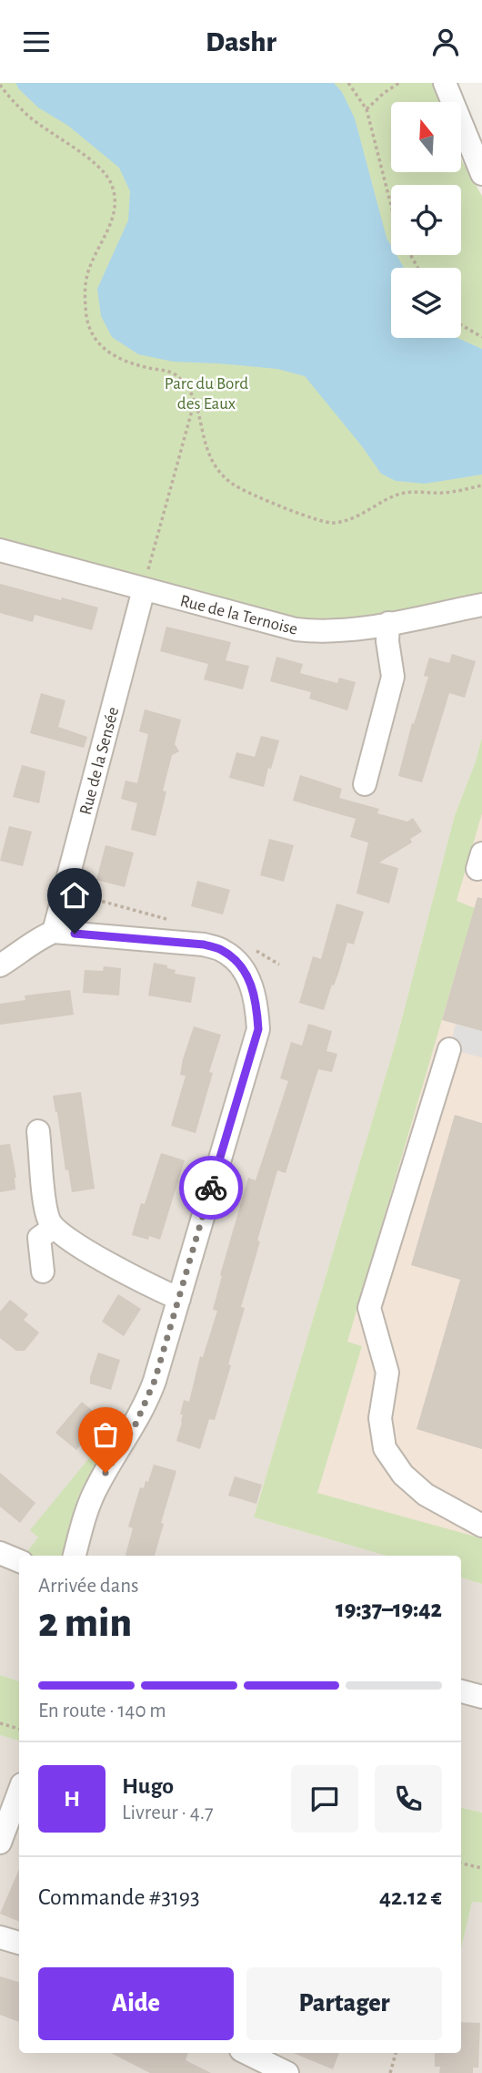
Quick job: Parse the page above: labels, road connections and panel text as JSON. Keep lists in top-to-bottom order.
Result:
{
  "streets": {
    "street": ["Rue de la Ternoise", "Rue de la Sensée"]
  },
  "crossings": [
    ["Rue de la Ternoise", "Rue de la Sensée"]
  ],
  "parks": ["Parc du Bord des Eaux"],
  "north": "top",
  "page": {
    "header": "Dashr",
    "heading": ["2 min", "Arrivée dans", "19:37–19:42"],
    "panel": [
      "Hugo",
      "Livreur · 4.7",
      "Commande #3193",
      "42.12 €"
    ],
    "bar": "En route · 140 m",
    "round": "H",
    "buttons": ["Aide", "Partager"]
  }
}
